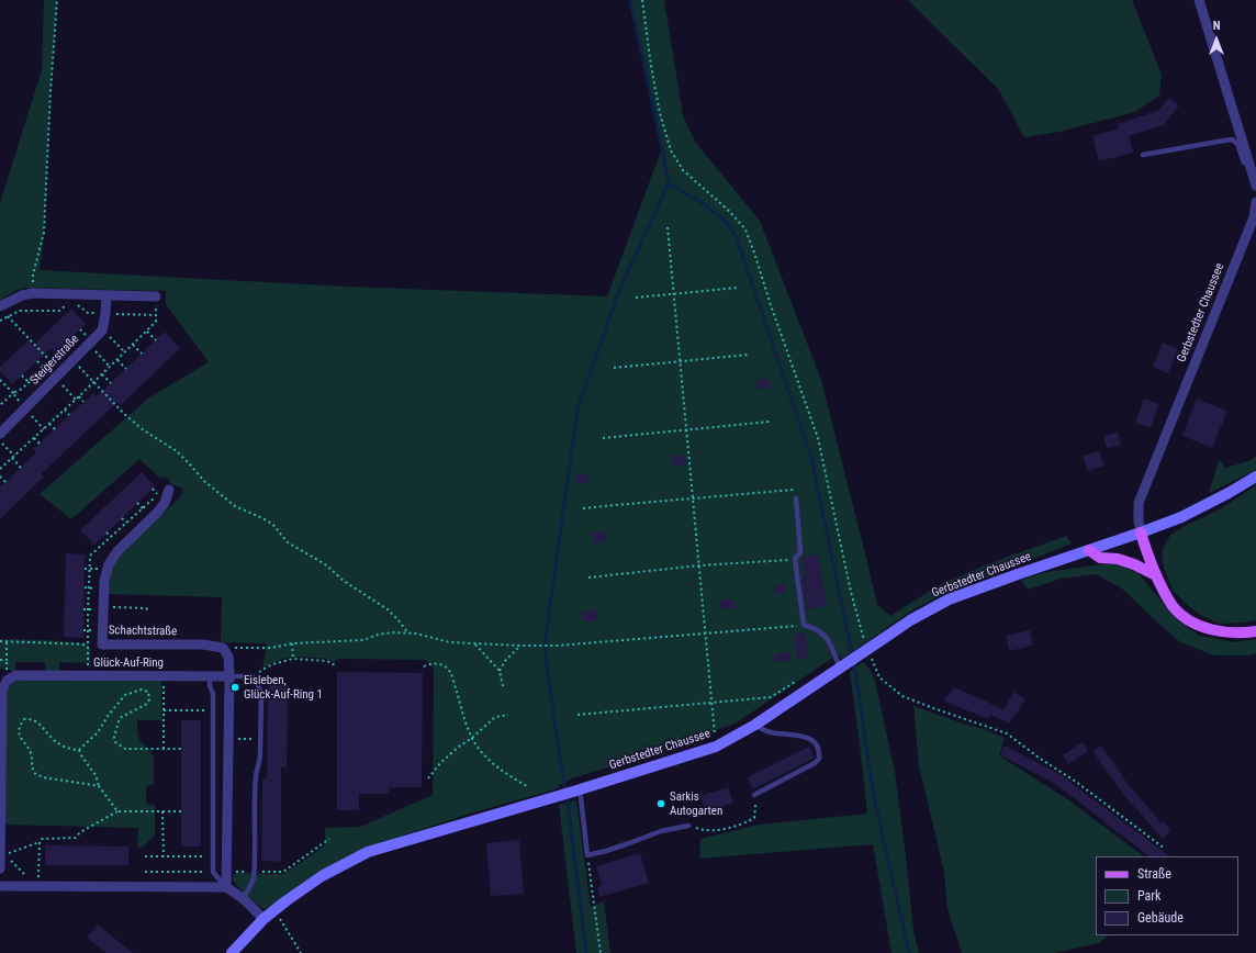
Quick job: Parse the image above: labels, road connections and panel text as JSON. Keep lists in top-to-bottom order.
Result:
{
  "streets": {
    "main road": ["Gerbstedter Chaussee"],
    "street": ["Steigerstraße", "Schachtstraße", "Glück-Auf-Ring"]
  },
  "places": ["Eisleben, Glück-Auf-Ring 1", "Sarkis Autogarten"],
  "legend": ["Straße", "Park", "Gebäude"],
  "north": "top"
}
